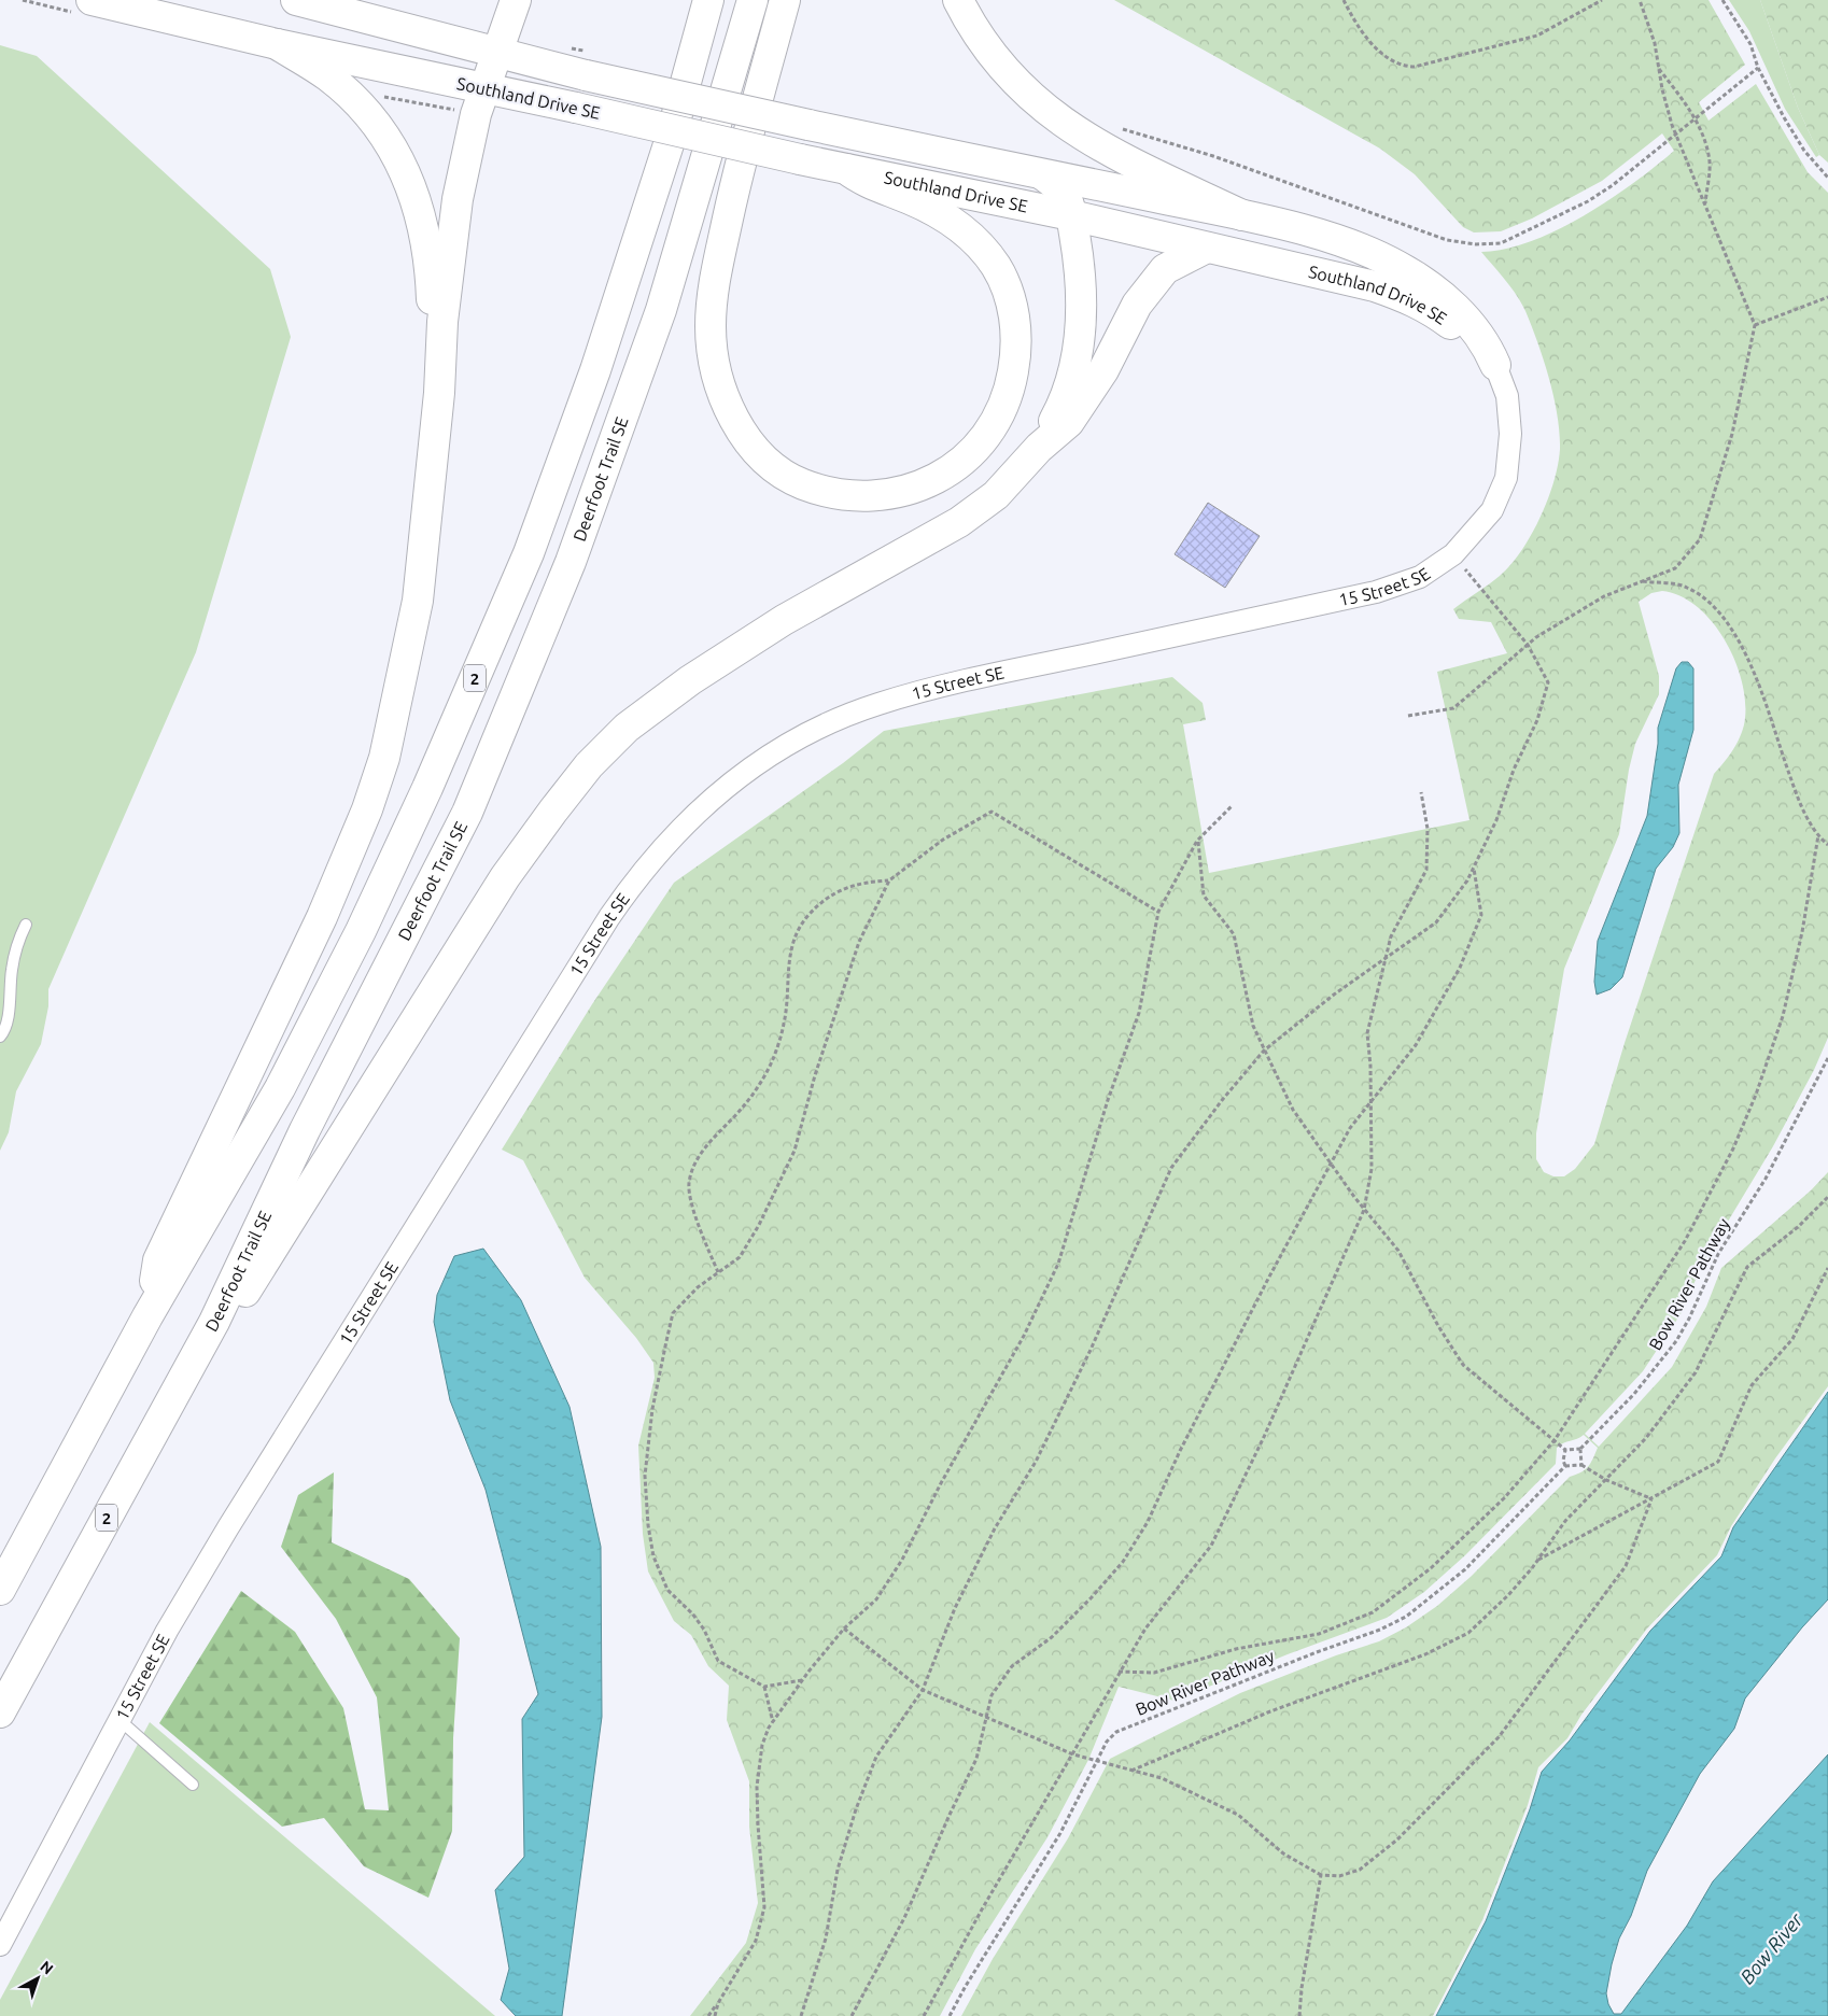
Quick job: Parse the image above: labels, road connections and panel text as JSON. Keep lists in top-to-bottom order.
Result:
{
  "streets": {
    "main road": ["Southland Drive SE", "Deerfoot Trail SE", "2"],
    "street": ["15 Street SE"],
    "path": ["Bow River Pathway"]
  },
  "crossings": [
    ["Southland Drive SE", "15 Street SE"]
  ],
  "water": ["Bow River"],
  "north": "top right"
}
